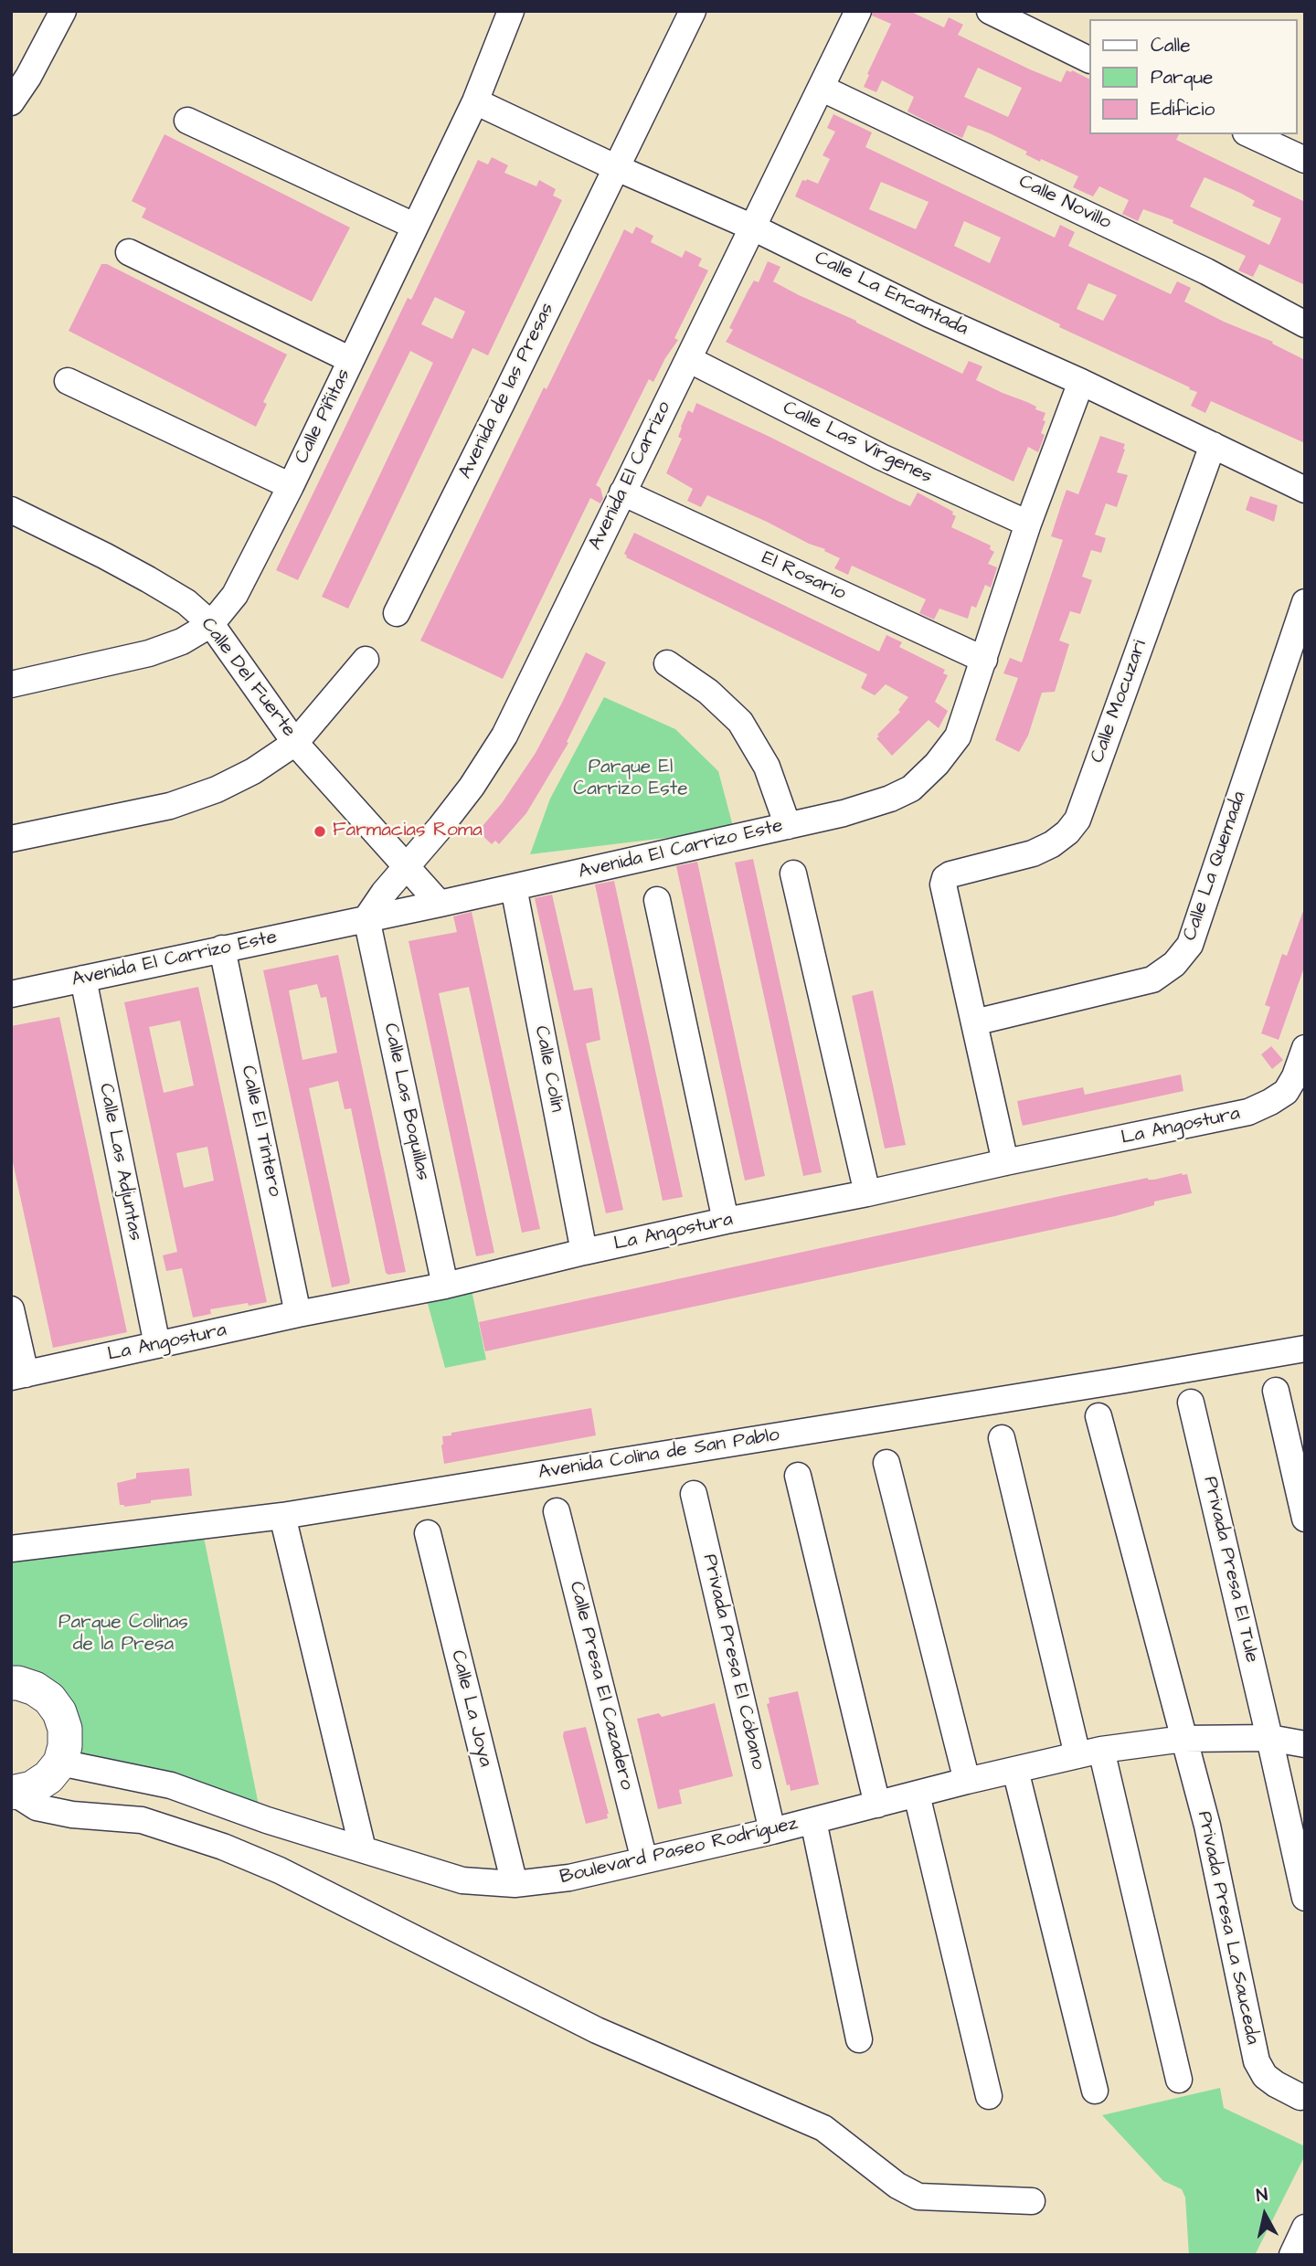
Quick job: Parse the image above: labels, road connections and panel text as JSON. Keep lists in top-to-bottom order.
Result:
{
  "streets": {
    "street": [
      "Calle Novillo",
      "Calle La Encantada",
      "Avenida de las Presas",
      "Calle Piñitas",
      "Calle Las Virgenes",
      "Avenida El Carrizo",
      "El Rosario",
      "Calle Del Fuerte",
      "Calle Mocuzari",
      "Avenida El Carrizo Este",
      "Calle La Quemada",
      "Calle Colín",
      "Calle Las Boquillas",
      "La Angostura",
      "Calle El Tintero",
      "Calle Las Adjuntas",
      "Avenida Colina de San Pablo",
      "Privada Presa El Tule",
      "Privada Presa El Cóbano",
      "Calle Presa El Cazadero",
      "Calle La Joya",
      "Boulevard Paseo Rodríguez",
      "Privada Presa La Sauceda"
    ]
  },
  "crossings": [
    ["Calle Novillo", "Avenida El Carrizo"],
    ["Calle La Encantada", "Avenida de las Presas"],
    ["Calle La Encantada", "Calle Piñitas"],
    ["Calle La Encantada", "Avenida El Carrizo"],
    ["Calle La Encantada", "Calle Mocuzari"],
    ["Calle La Encantada", "Avenida El Carrizo Este"],
    ["Calle Piñitas", "Calle Del Fuerte"],
    ["Calle Las Virgenes", "Avenida El Carrizo"],
    ["Calle Las Virgenes", "Avenida El Carrizo Este"],
    ["Avenida El Carrizo", "El Rosario"],
    ["Avenida El Carrizo", "Calle Del Fuerte"],
    ["Avenida El Carrizo", "Avenida El Carrizo Este"],
    ["Avenida El Carrizo", "Calle Las Boquillas"],
    ["El Rosario", "Avenida El Carrizo Este"],
    ["Calle Del Fuerte", "Avenida El Carrizo Este"],
    ["Calle Mocuzari", "Calle La Quemada"],
    ["Avenida El Carrizo Este", "Calle Colín"],
    ["Avenida El Carrizo Este", "Calle Las Boquillas"],
    ["Avenida El Carrizo Este", "Calle El Tintero"],
    ["Avenida El Carrizo Este", "Calle Las Adjuntas"],
    ["Calle Colín", "La Angostura"],
    ["Calle Las Boquillas", "La Angostura"],
    ["La Angostura", "Calle El Tintero"],
    ["La Angostura", "Calle Las Adjuntas"],
    ["Privada Presa El Tule", "Boulevard Paseo Rodríguez"],
    ["Privada Presa El Cóbano", "Boulevard Paseo Rodríguez"],
    ["Calle Presa El Cazadero", "Boulevard Paseo Rodríguez"],
    ["Calle La Joya", "Boulevard Paseo Rodríguez"],
    ["Boulevard Paseo Rodríguez", "Privada Presa La Sauceda"]
  ],
  "parks": ["Parque El Carrizo Este", "Parque Colinas de la Presa"],
  "places": ["Farmacias Roma"],
  "legend": ["Calle", "Parque", "Edificio"],
  "north": "top"
}
